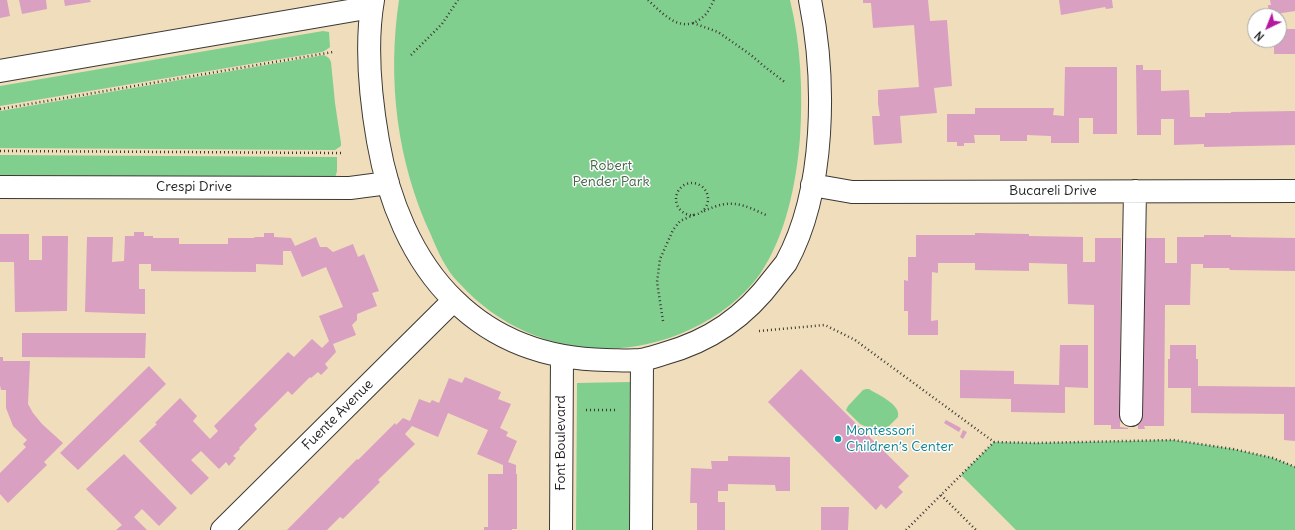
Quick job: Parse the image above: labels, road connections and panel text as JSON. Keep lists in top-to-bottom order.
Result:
{
  "streets": {
    "street": [
      "Crespi Drive",
      "Bucareli Drive",
      "Fuente Avenue",
      "Font Boulevard"
    ]
  },
  "parks": ["Robert Pender Park"],
  "places": ["Montessori Children’s Center"],
  "north": "bottom left"
}
